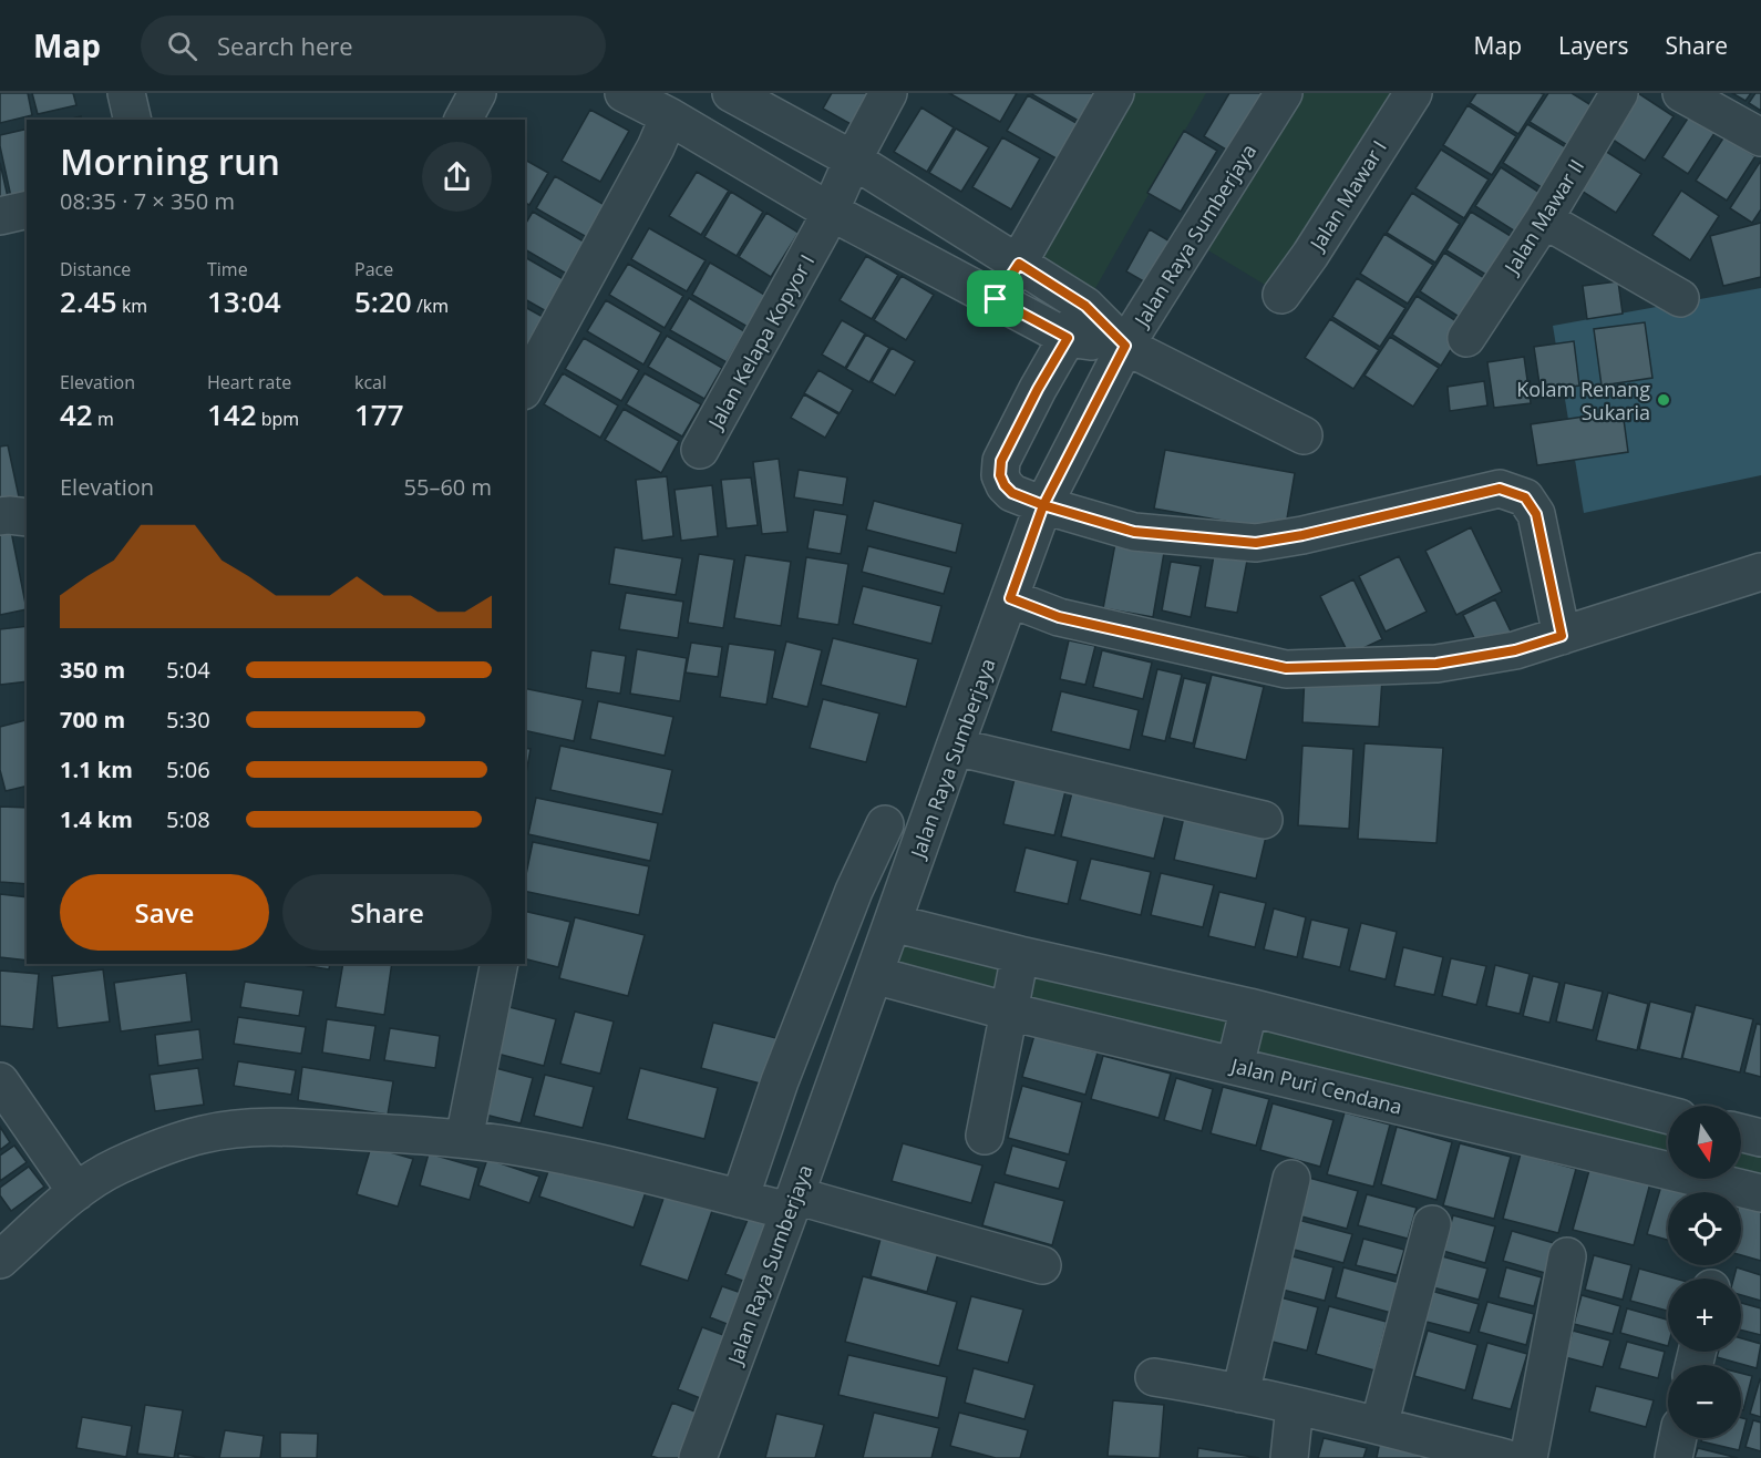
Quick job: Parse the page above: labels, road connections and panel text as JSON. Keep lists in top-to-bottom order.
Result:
{
  "streets": {
    "street": [
      "Jalan Mawar I",
      "Jalan Mawar II",
      "Jalan Raya Sumberjaya",
      "Jalan Kelapa Kopyor I",
      "Jalan Puri Cendana"
    ]
  },
  "crossings": [
    ["Jalan Raya Sumberjaya", "Jalan Puri Cendana"]
  ],
  "places": ["Kolam Renang Sukaria"],
  "north": "bottom",
  "page": {
    "header": "Map",
    "search": "Search here",
    "nav": ["Map", "Layers", "Share"],
    "heading": ["Morning run", "08:35 · 7 × 350 m"],
    "stats": [
      ["Distance", "2.45 km"],
      ["Time", "13:04"],
      ["Pace", "5:20 /km"],
      ["Elevation", "42 m"],
      ["Heart rate", "142 bpm"],
      ["kcal", "177"]
    ],
    "chart": ["Elevation", "55–60 m"],
    "list": [
      {
        "name": "350 m",
        "note": "5:04"
      },
      {
        "name": "700 m",
        "note": "5:30"
      },
      {
        "name": "1.1 km",
        "note": "5:06"
      },
      {
        "name": "1.4 km",
        "note": "5:08"
      }
    ],
    "buttons": ["Save", "Share"],
    "map_buttons": ["+", "−"]
  }
}
